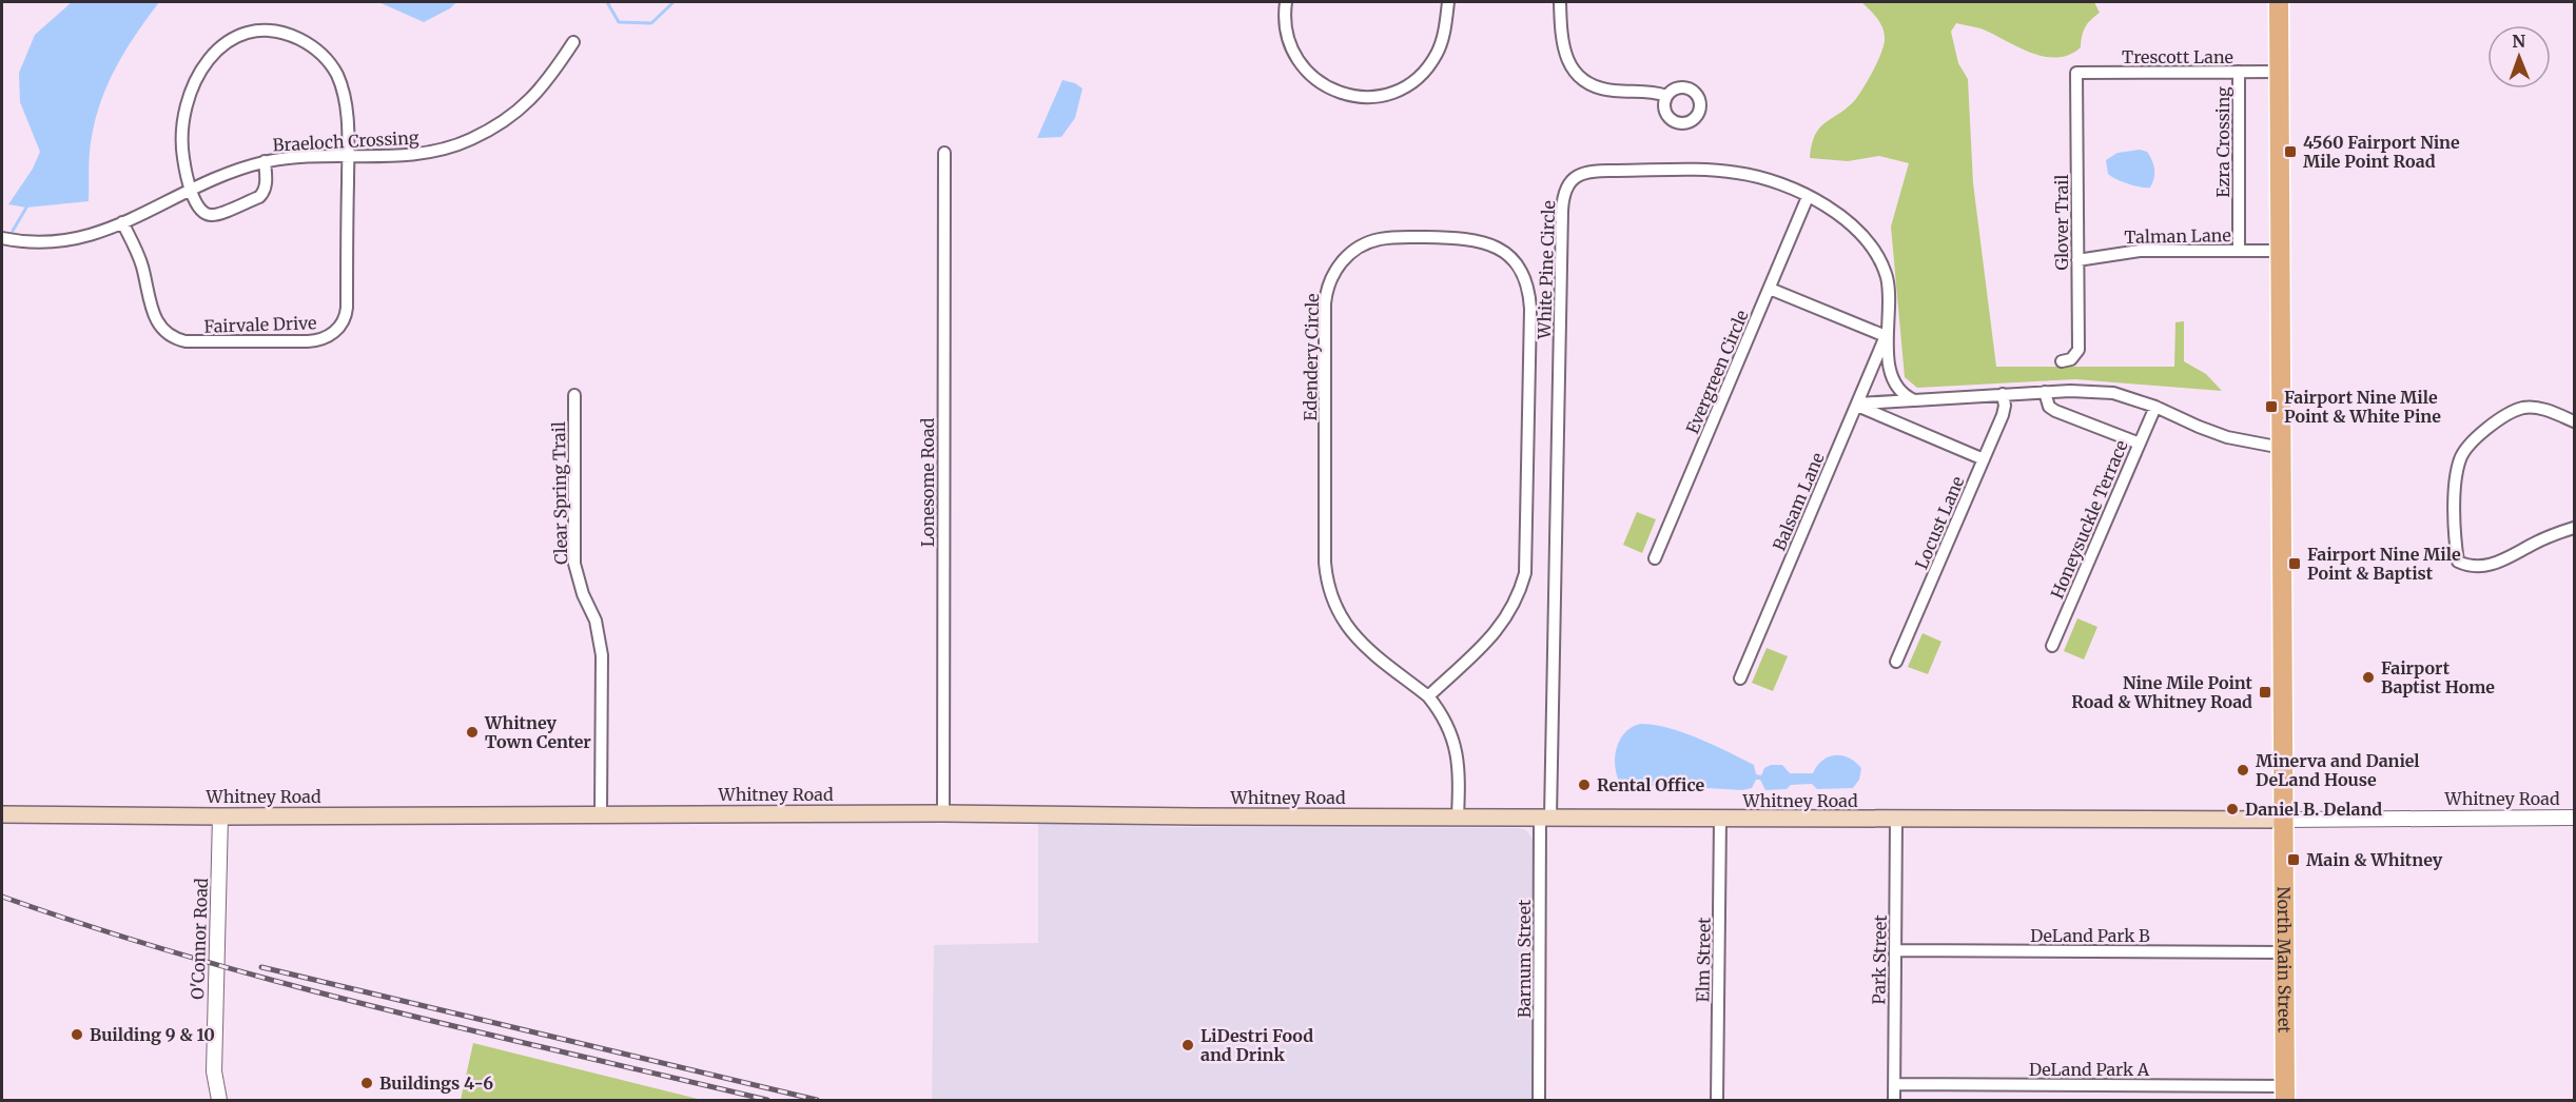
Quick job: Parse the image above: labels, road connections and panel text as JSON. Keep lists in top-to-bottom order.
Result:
{
  "streets": {
    "main road": ["Whitney Road", "North Main Street"],
    "street": [
      "Trescott Lane",
      "Braeloch Crossing",
      "Ezra Crossing",
      "Glover Trail",
      "Talman Lane",
      "White Pine Circle",
      "Fairvale Drive",
      "Edendery Circle",
      "Evergreen Circle",
      "Lonesome Road",
      "Clear Spring Trail",
      "Balsam Lane",
      "Honeysuckle Terrace",
      "Locust Lane",
      "DeLand Park B",
      "O'Connor Road",
      "Barnum Street",
      "Elm Street",
      "Park Street",
      "DeLand Park A"
    ]
  },
  "crossings": [
    ["Trescott Lane", "Ezra Crossing"],
    ["Trescott Lane", "Glover Trail"],
    ["Trescott Lane", "North Main Street"],
    ["Braeloch Crossing", "Fairvale Drive"],
    ["Ezra Crossing", "Talman Lane"],
    ["Glover Trail", "Talman Lane"],
    ["Talman Lane", "North Main Street"],
    ["White Pine Circle", "Evergreen Circle"],
    ["White Pine Circle", "Balsam Lane"],
    ["White Pine Circle", "Whitney Road"],
    ["White Pine Circle", "Barnum Street"],
    ["Edendery Circle", "Whitney Road"],
    ["Lonesome Road", "Whitney Road"],
    ["Clear Spring Trail", "Whitney Road"],
    ["Whitney Road", "O'Connor Road"],
    ["Whitney Road", "Barnum Street"],
    ["Whitney Road", "Elm Street"],
    ["Whitney Road", "Park Street"],
    ["Whitney Road", "North Main Street"],
    ["DeLand Park B", "Park Street"],
    ["DeLand Park B", "North Main Street"],
    ["Park Street", "DeLand Park A"],
    ["North Main Street", "DeLand Park A"]
  ],
  "places": {
    "transit": [
      "4560 Fairport Nine Mile Point Road",
      "Fairport Nine Mile Point & White Pine",
      "Fairport Nine Mile Point & Baptist",
      "Nine Mile Point Road & Whitney Road",
      "Main & Whitney"
    ],
    "other": [
      "Fairport Baptist Home",
      "Whitney Town Center",
      "Minerva and Daniel DeLand House",
      "Rental Office",
      "Daniel B. Deland",
      "Building 9 & 10",
      "LiDestri Food and Drink",
      "Buildings 4-6"
    ]
  },
  "north": "top"
}
